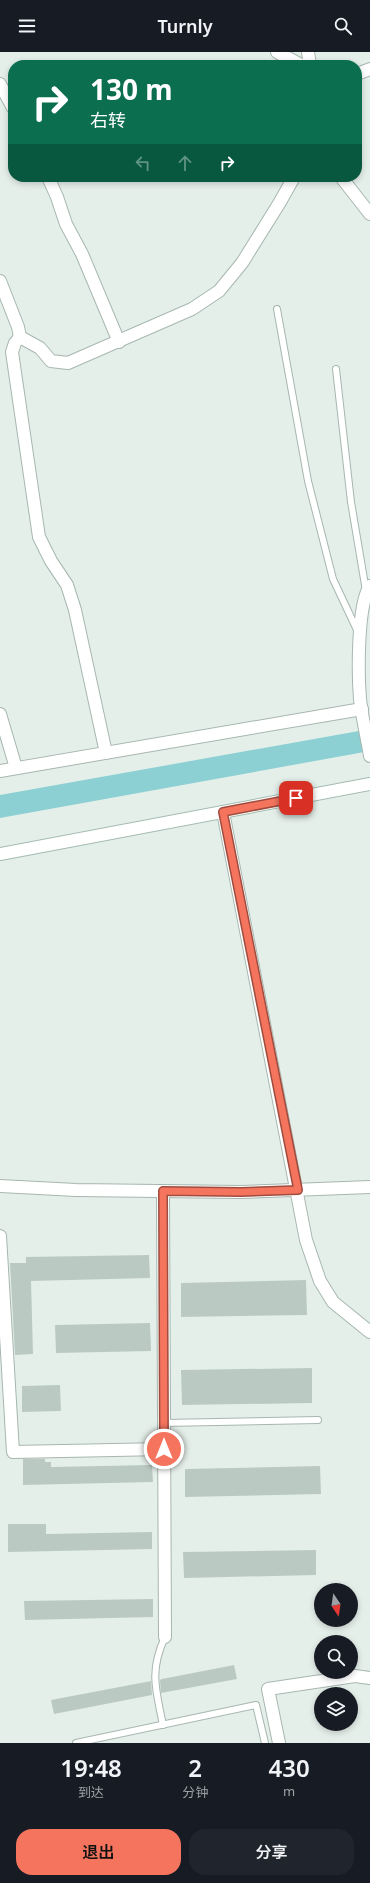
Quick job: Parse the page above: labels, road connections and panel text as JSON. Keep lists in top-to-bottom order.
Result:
{
  "north": "bottom",
  "page": {
    "header": "Turnly",
    "turn": ["130 m", "右转"],
    "eta": [
      "19:48",
      "到达",
      "2",
      "分钟",
      "430",
      "m"
    ],
    "buttons": ["退出", "分享"]
  }
}
